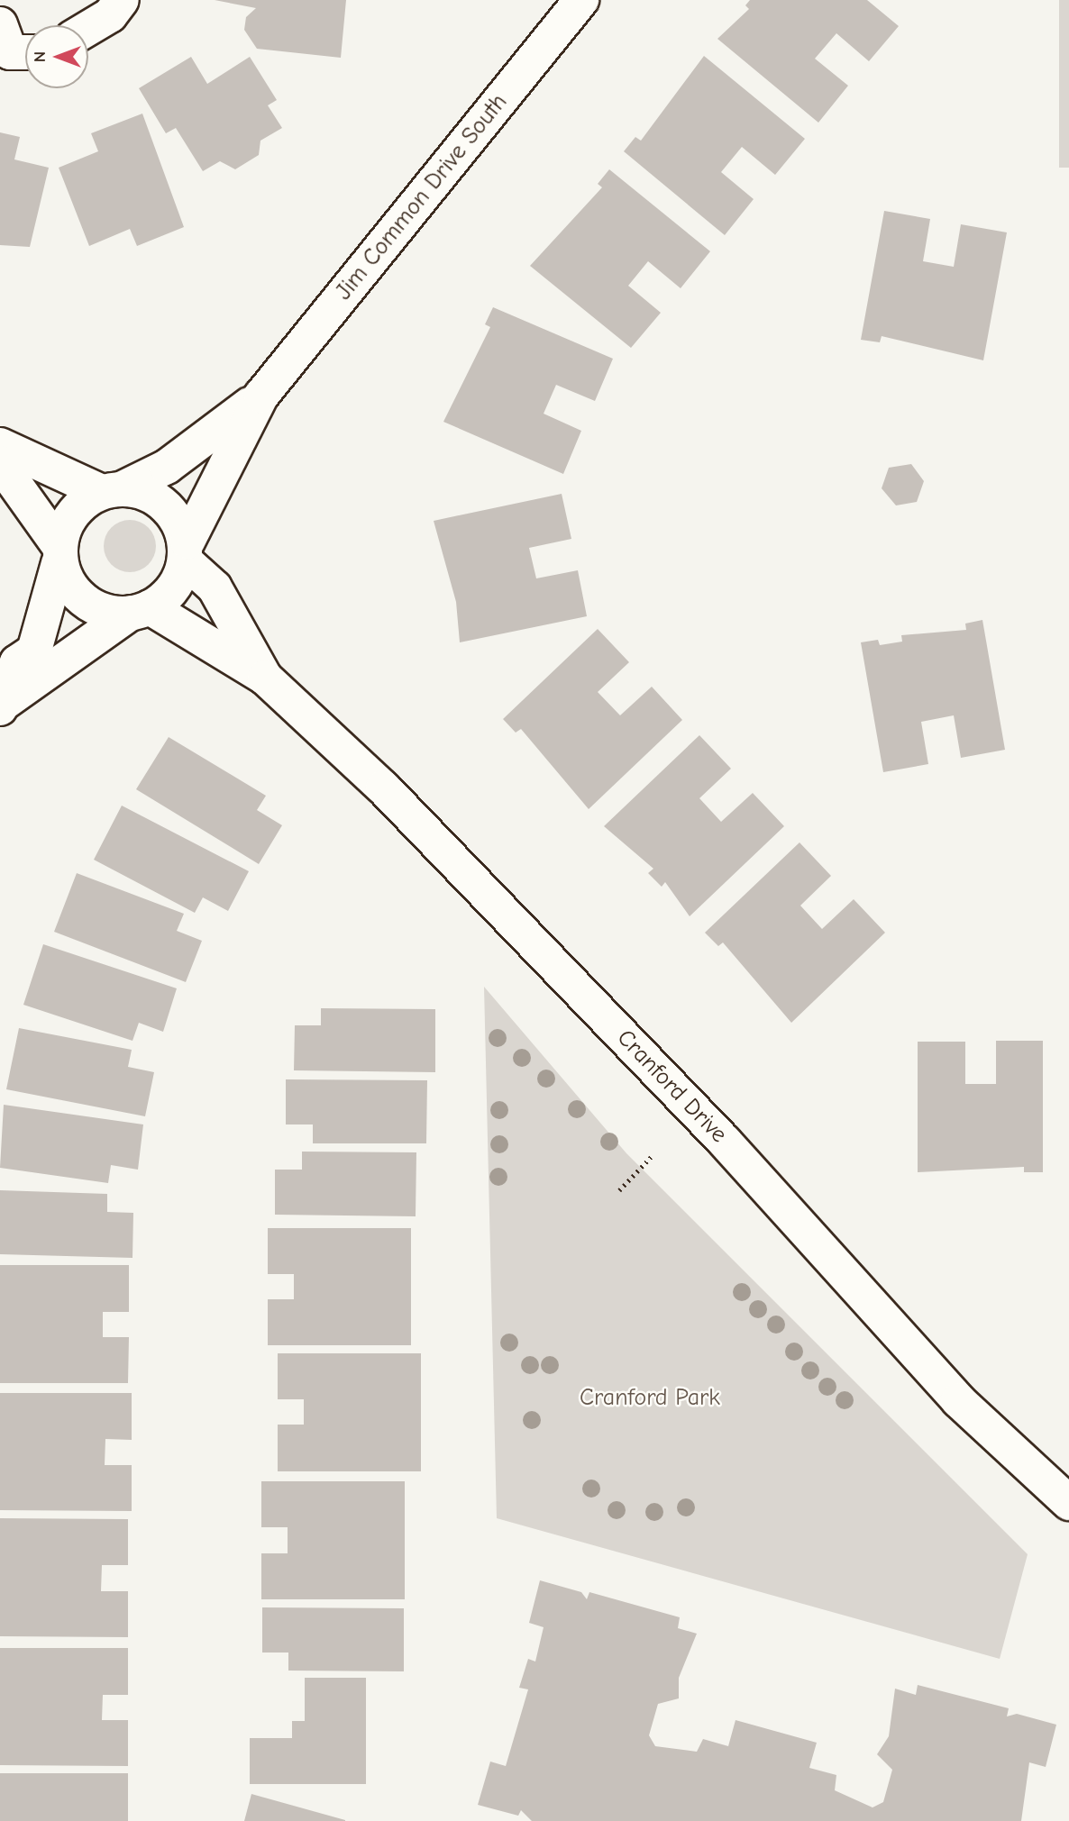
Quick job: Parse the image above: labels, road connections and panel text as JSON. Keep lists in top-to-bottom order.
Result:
{
  "streets": {
    "street": ["Jim Common Drive South", "Cranford Drive"]
  },
  "crossings": [
    ["Jim Common Drive South", "Cranford Drive"]
  ],
  "parks": ["Cranford Park"],
  "north": "left"
}
